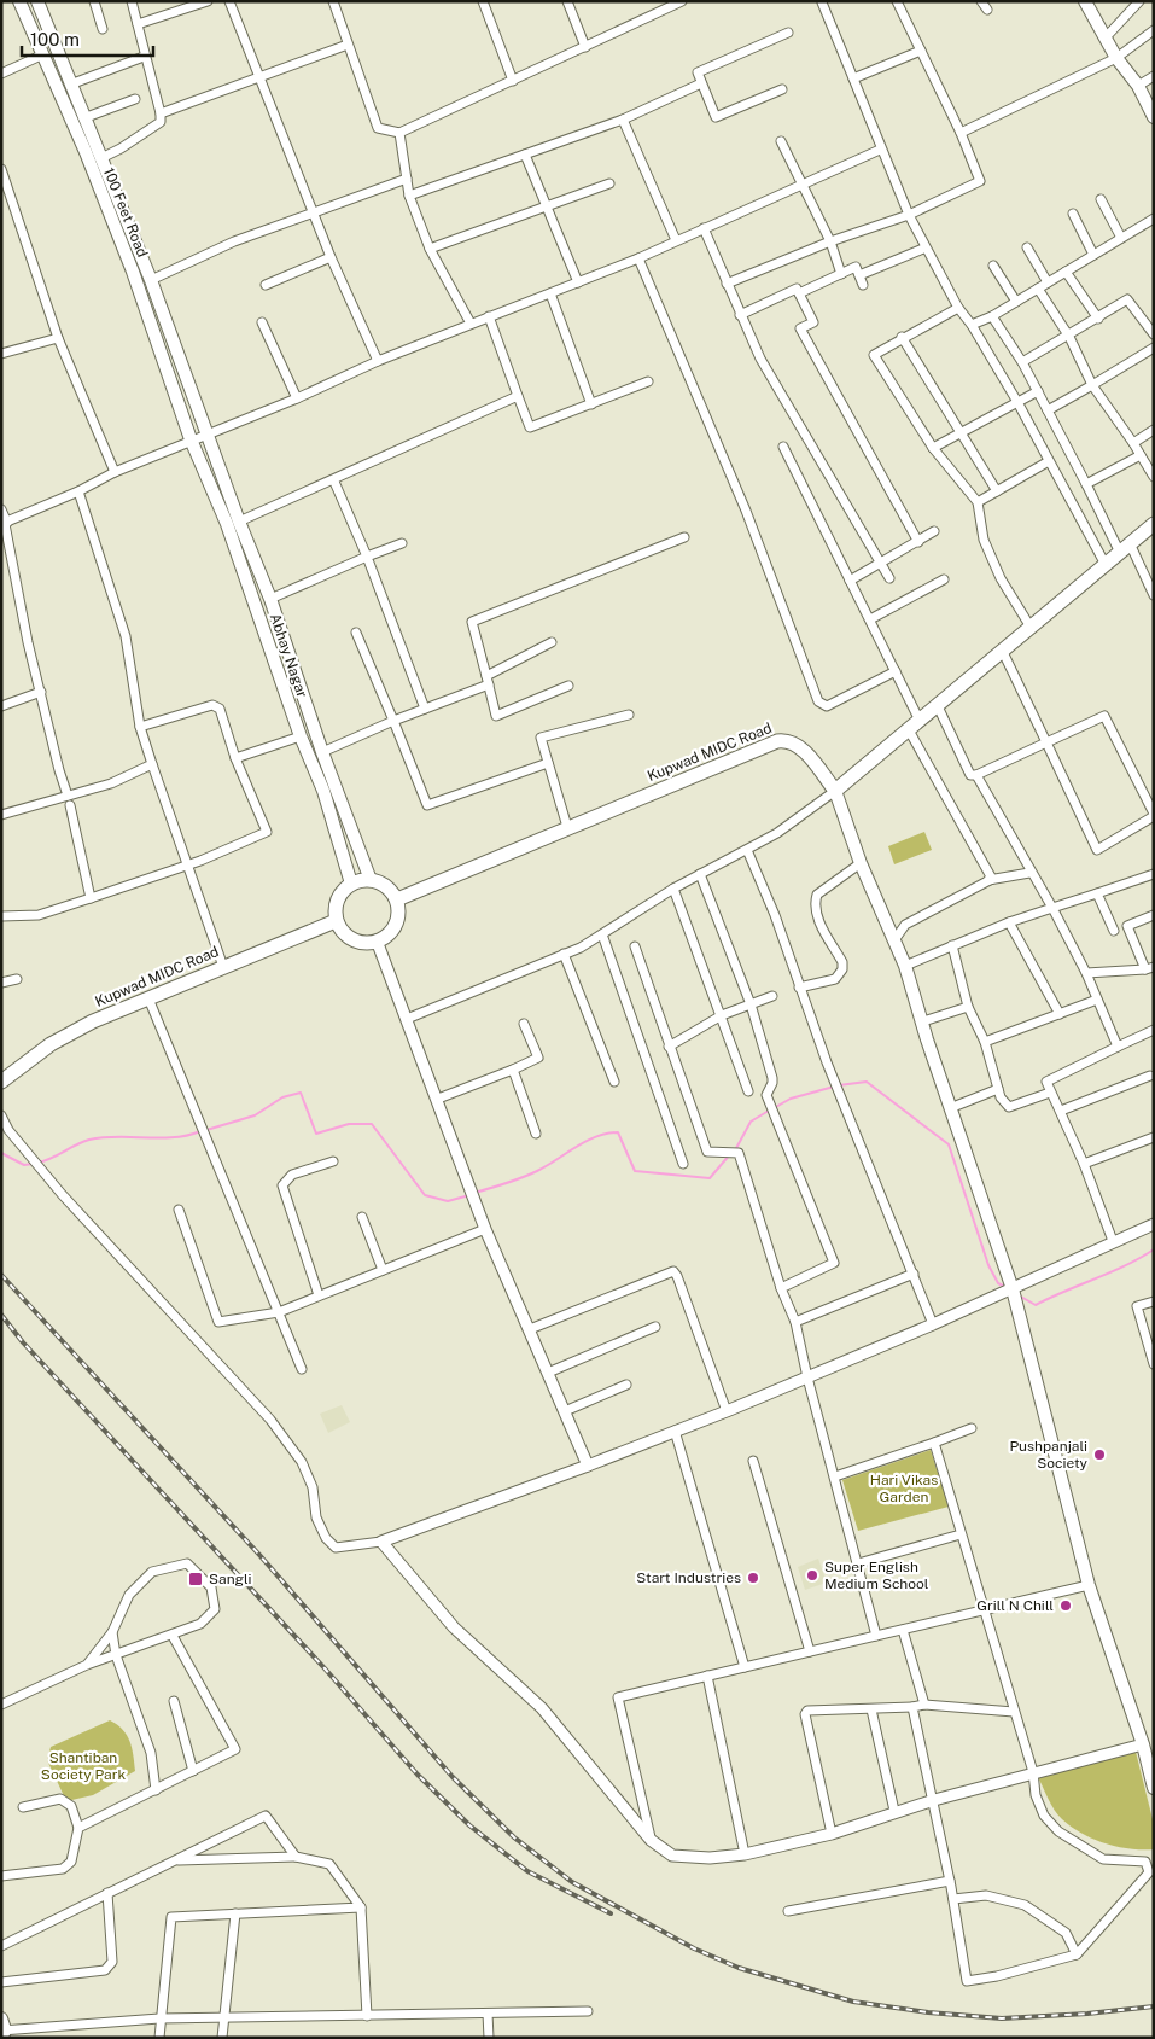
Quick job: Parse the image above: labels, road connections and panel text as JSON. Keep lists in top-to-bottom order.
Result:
{
  "streets": {
    "main road": ["100 Feet Road", "Abhay Nagar", "Kupwad MIDC Road"]
  },
  "crossings": [
    ["100 Feet Road", "Abhay Nagar"],
    ["Abhay Nagar", "Kupwad MIDC Road"]
  ],
  "parks": ["Hari Vikas Garden", "Shantiban Society Park"],
  "places": {
    "other": [
      "Pushpanjali Society",
      "Super English Medium School",
      "Start Industries",
      "Grill N Chill"
    ],
    "transit": ["Sangli"]
  },
  "scale_bar": "100 m"
}
